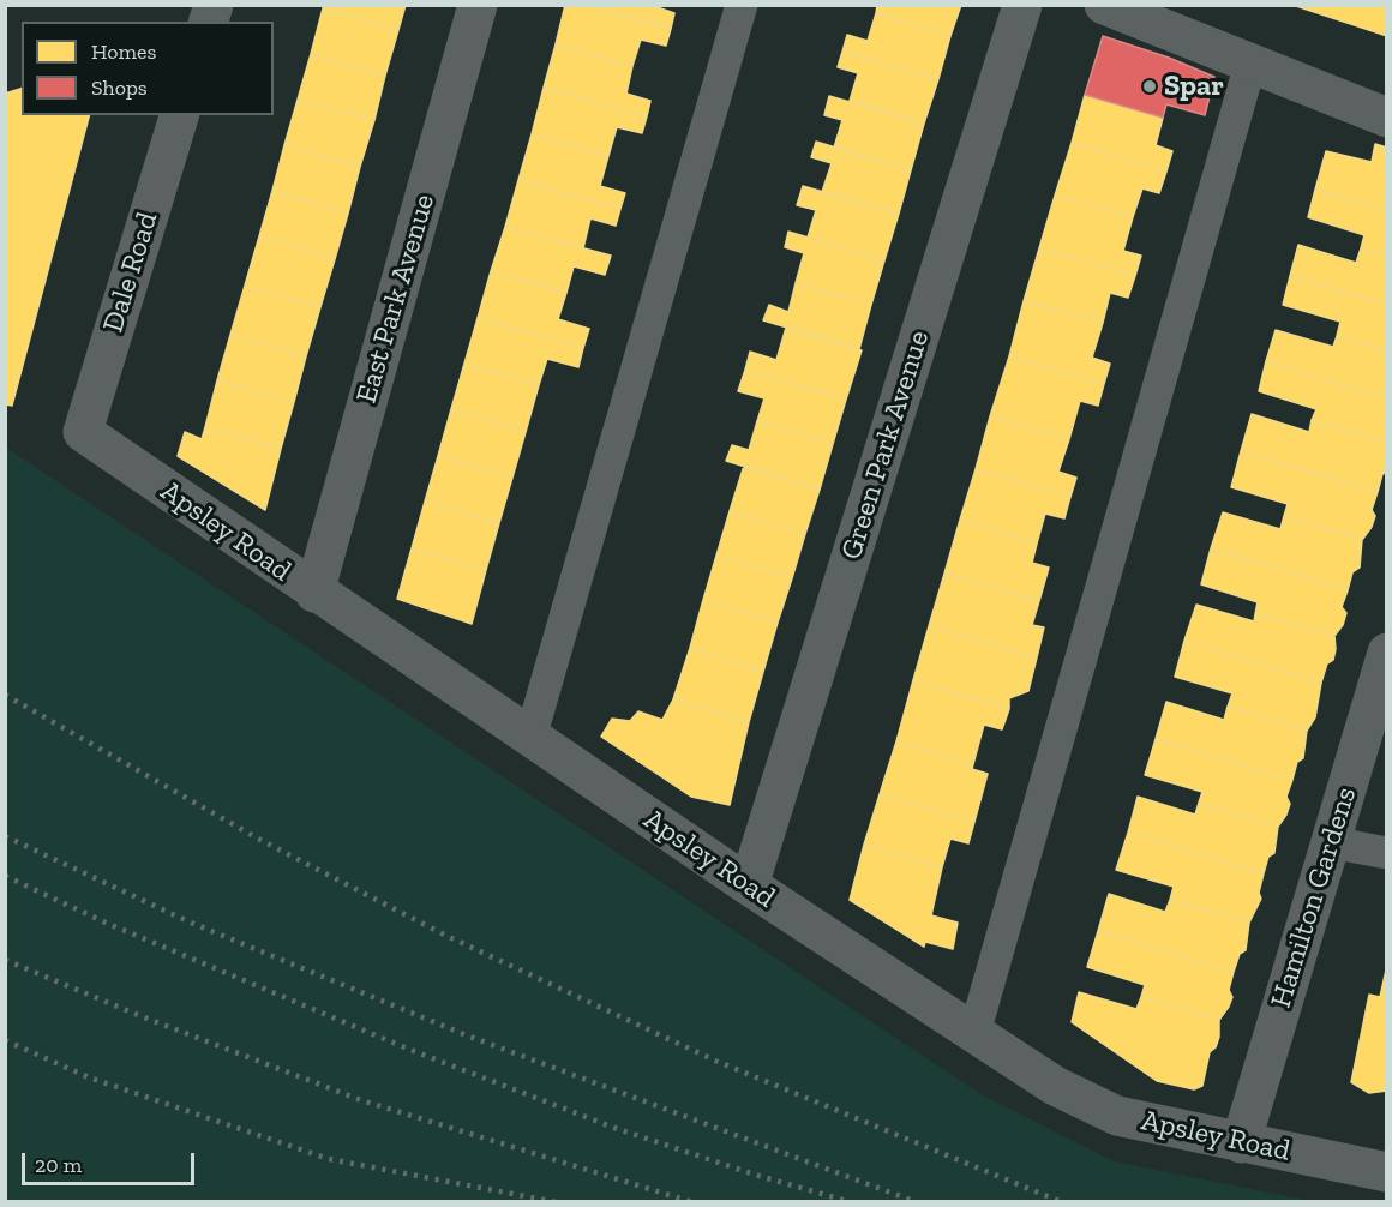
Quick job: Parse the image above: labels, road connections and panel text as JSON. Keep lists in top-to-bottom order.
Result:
{
  "streets": {
    "street": [
      "Dale Road",
      "East Park Avenue",
      "Green Park Avenue",
      "Apsley Road",
      "Hamilton Gardens"
    ]
  },
  "crossings": [
    ["Dale Road", "Apsley Road"],
    ["East Park Avenue", "Apsley Road"],
    ["Green Park Avenue", "Apsley Road"],
    ["Apsley Road", "Hamilton Gardens"]
  ],
  "places": ["Spar"],
  "legend": ["Homes", "Shops"],
  "scale_bar": "20 m"
}
